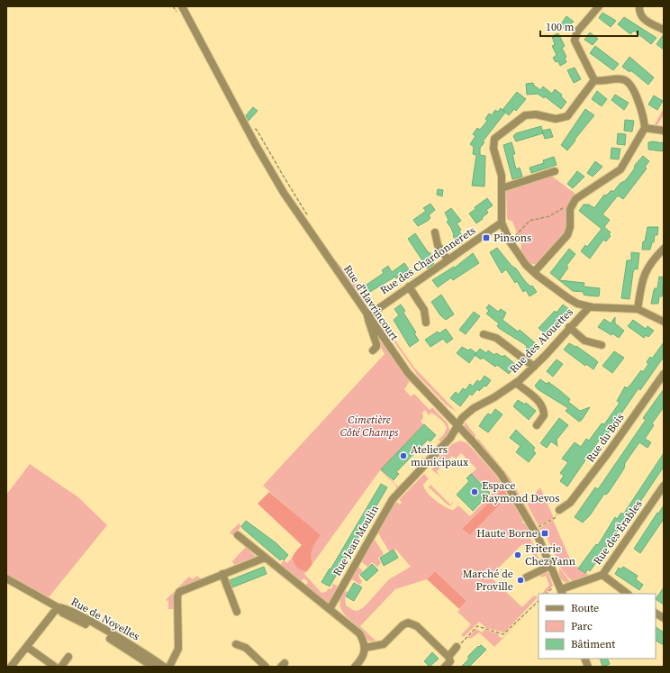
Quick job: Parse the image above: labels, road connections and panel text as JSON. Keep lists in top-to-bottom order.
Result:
{
  "streets": {
    "street": [
      "Rue des Chardonnerets",
      "Rue d'Havrincourt",
      "Rue des Alouettes",
      "Rue du Bois",
      "Rue des Érables",
      "Rue Jean Moulin",
      "Rue de Noyelles"
    ]
  },
  "crossings": [
    ["Rue des Chardonnerets", "Rue d'Havrincourt"],
    ["Rue d'Havrincourt", "Rue des Alouettes"],
    ["Rue d'Havrincourt", "Rue des Érables"],
    ["Rue des Alouettes", "Rue Jean Moulin"]
  ],
  "parks": ["Cimetière Côté Champs"],
  "places": {
    "transit": ["Pinsons", "Haute Borne"],
    "other": [
      "Ateliers municipaux",
      "Espace Raymond Devos",
      "Friterie Chez Yann",
      "Marché de Proville"
    ]
  },
  "legend": ["Route", "Parc", "Bâtiment"],
  "scale_bar": "100 m"
}
